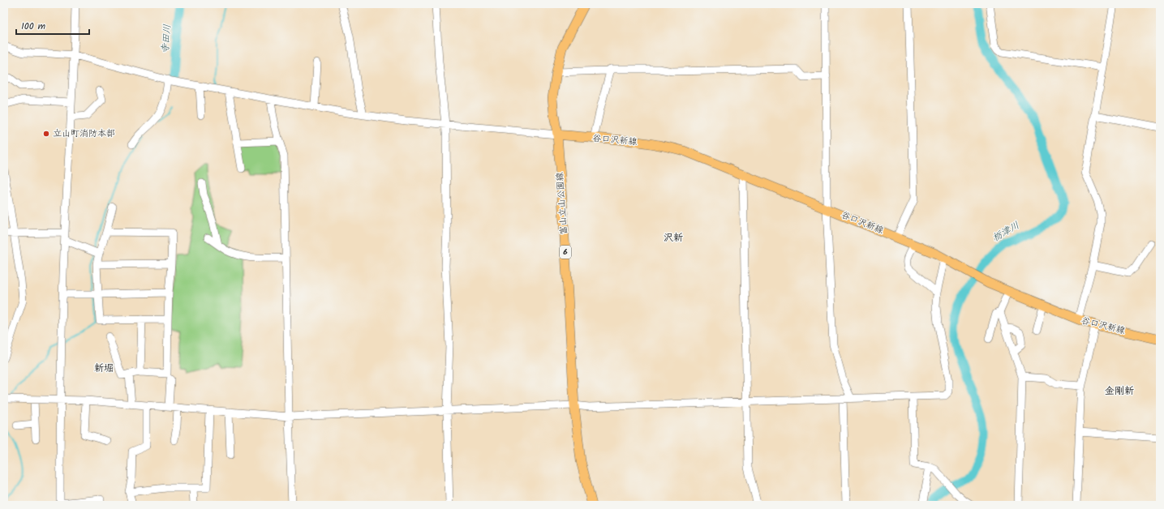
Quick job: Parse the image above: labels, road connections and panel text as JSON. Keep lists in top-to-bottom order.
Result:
{
  "streets": {
    "main road": ["谷口沢新線", "富山立山公園線", "6"]
  },
  "crossings": [
    ["谷口沢新線", "富山立山公園線"]
  ],
  "districts": ["沢新", "新堀", "金剛新"],
  "water": ["寺田川", "栃津川"],
  "places": ["立山町消防本部"],
  "scale_bar": "100 m"
}
